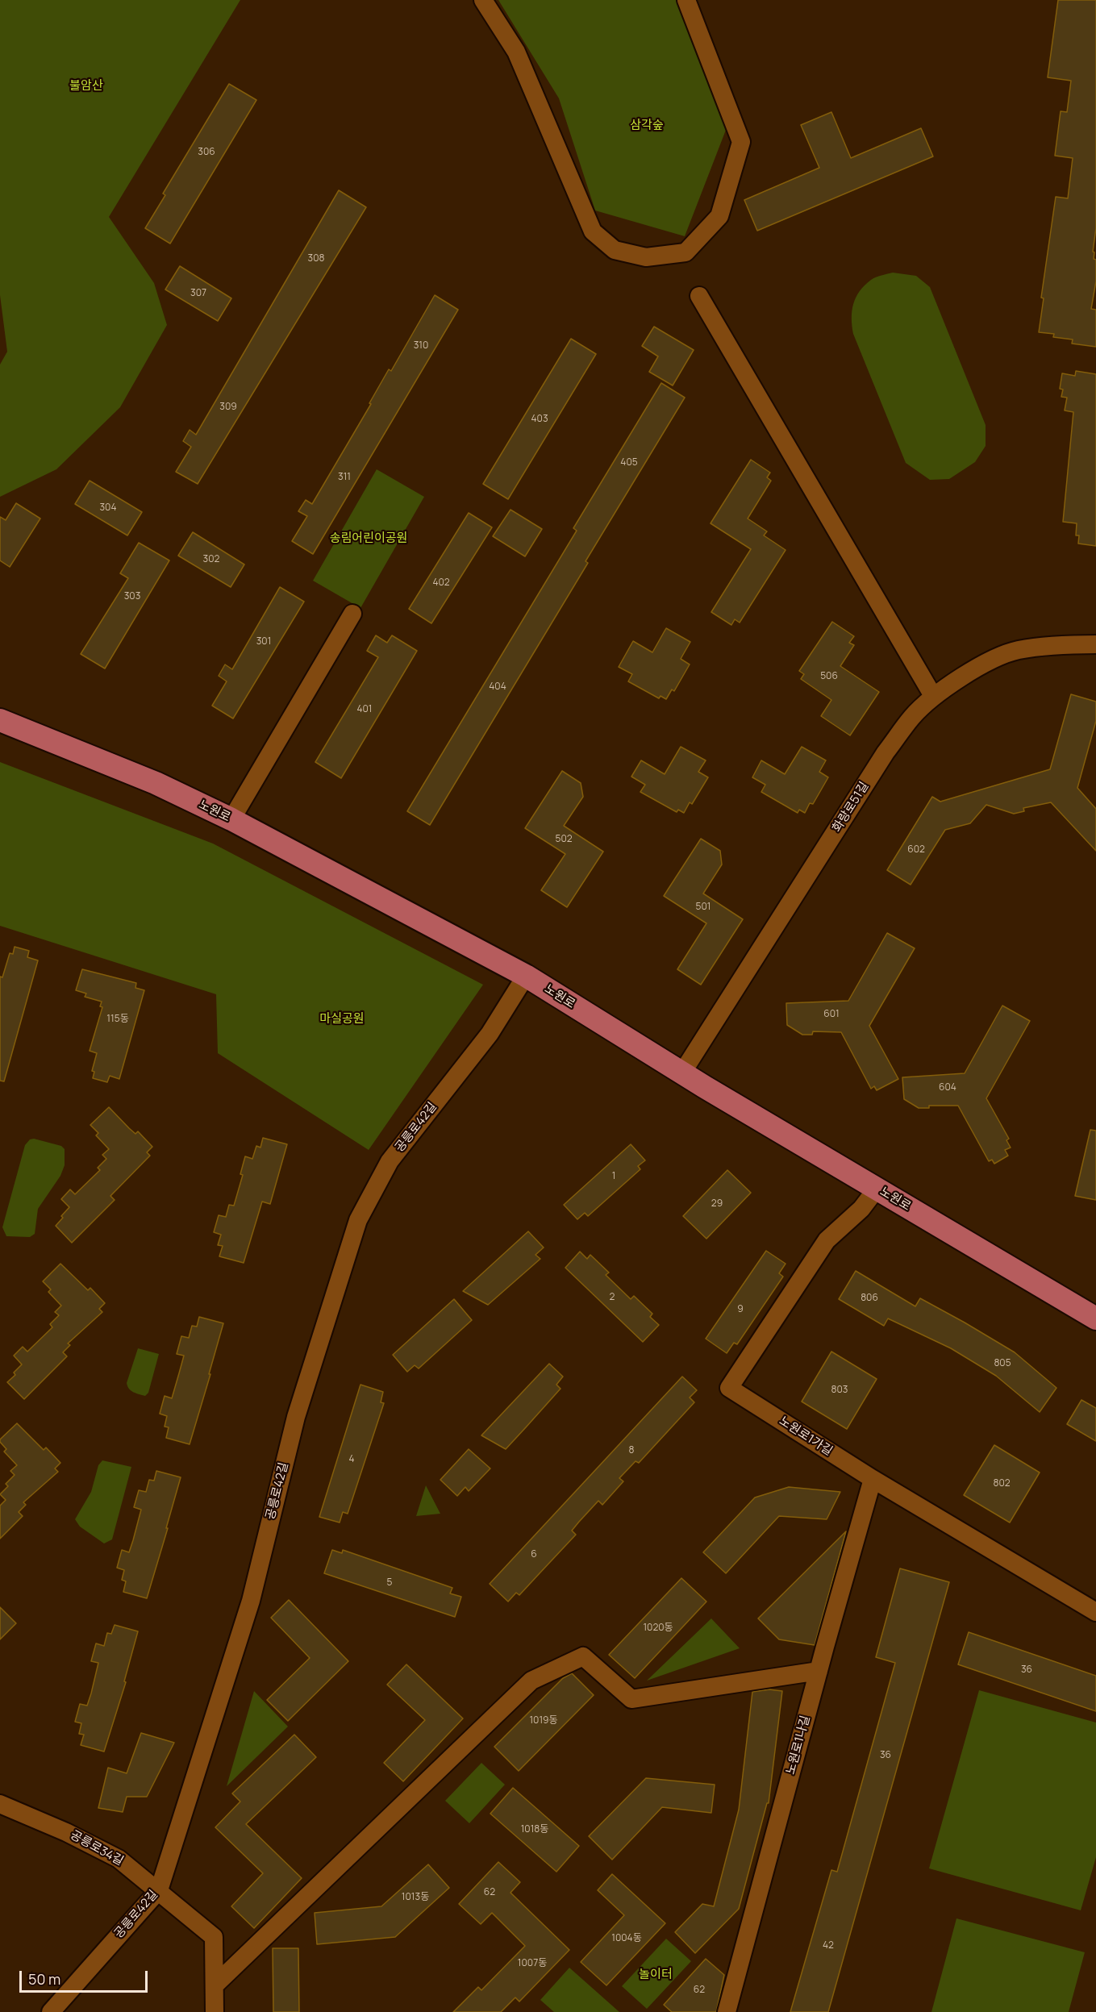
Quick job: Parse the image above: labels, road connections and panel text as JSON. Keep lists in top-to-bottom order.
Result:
{
  "streets": {
    "main road": ["노원로"],
    "street": [
      "화랑로51길",
      "공릉로42길",
      "노원로1가길",
      "노원로1나길",
      "공릉로34길"
    ]
  },
  "crossings": [
    ["화랑로51길", "노원로"],
    ["노원로", "공릉로42길"],
    ["노원로", "노원로1가길"],
    ["공릉로42길", "공릉로34길"],
    ["노원로1가길", "노원로1나길"]
  ],
  "parks": [
    "불암산",
    "삼각숲",
    "송림어린이공원",
    "마실공원",
    "놀이터"
  ],
  "house_numbers": [
    "306",
    "308",
    "307",
    "310",
    "309",
    "403",
    "405",
    "311",
    "304",
    "302",
    "402",
    "303",
    "301",
    "506",
    "404",
    "401",
    "502",
    "602",
    "501",
    "601",
    "115동",
    "604",
    "1",
    "29",
    "2",
    "806",
    "9",
    "805",
    "803",
    "8",
    "4",
    "802",
    "6",
    "5",
    "1020동",
    "36",
    "1019동",
    "36",
    "1018동",
    "62",
    "1013동",
    "1004동",
    "42",
    "1007동",
    "62"
  ],
  "scale_bar": "50 m"
}
